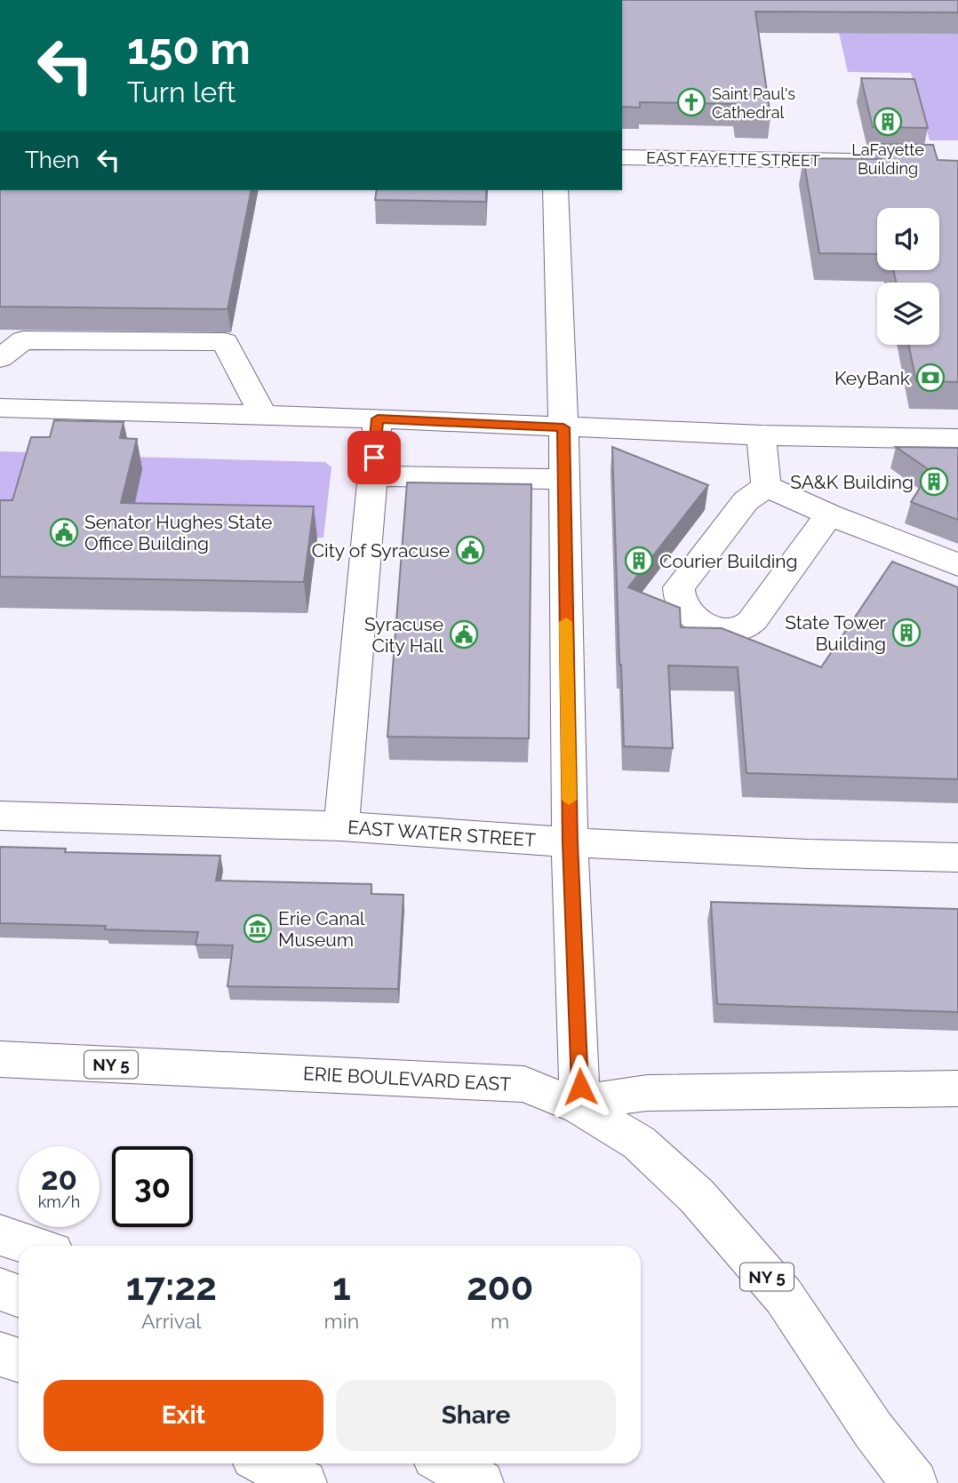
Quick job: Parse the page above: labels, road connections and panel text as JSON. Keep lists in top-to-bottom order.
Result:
{
  "streets": {
    "main road": [
      "EAST FAYETTE STREET",
      "EAST WATER STREET",
      "NY 5",
      "ERIE BOULEVARD EAST"
    ]
  },
  "crossings": [
    ["NY 5", "ERIE BOULEVARD EAST"]
  ],
  "places": {
    "church": ["Saint Paul's Cathedral"],
    "building": [
      "LaFayette Building",
      "SA&K Building",
      "Courier Building",
      "State Tower Building"
    ],
    "bank": ["KeyBank"],
    "public building": ["Senator Hughes State Office Building", "City of Syracuse", "Syracuse City Hall"],
    "museum": ["Erie Canal Museum"]
  },
  "page": {
    "turn": ["150 m", "Turn left"],
    "then": "Then",
    "speed": "20 km/h",
    "limit": "30",
    "eta": [
      "17:22",
      "Arrival",
      "1",
      "min",
      "200",
      "m"
    ],
    "buttons": ["Exit", "Share"]
  }
}
